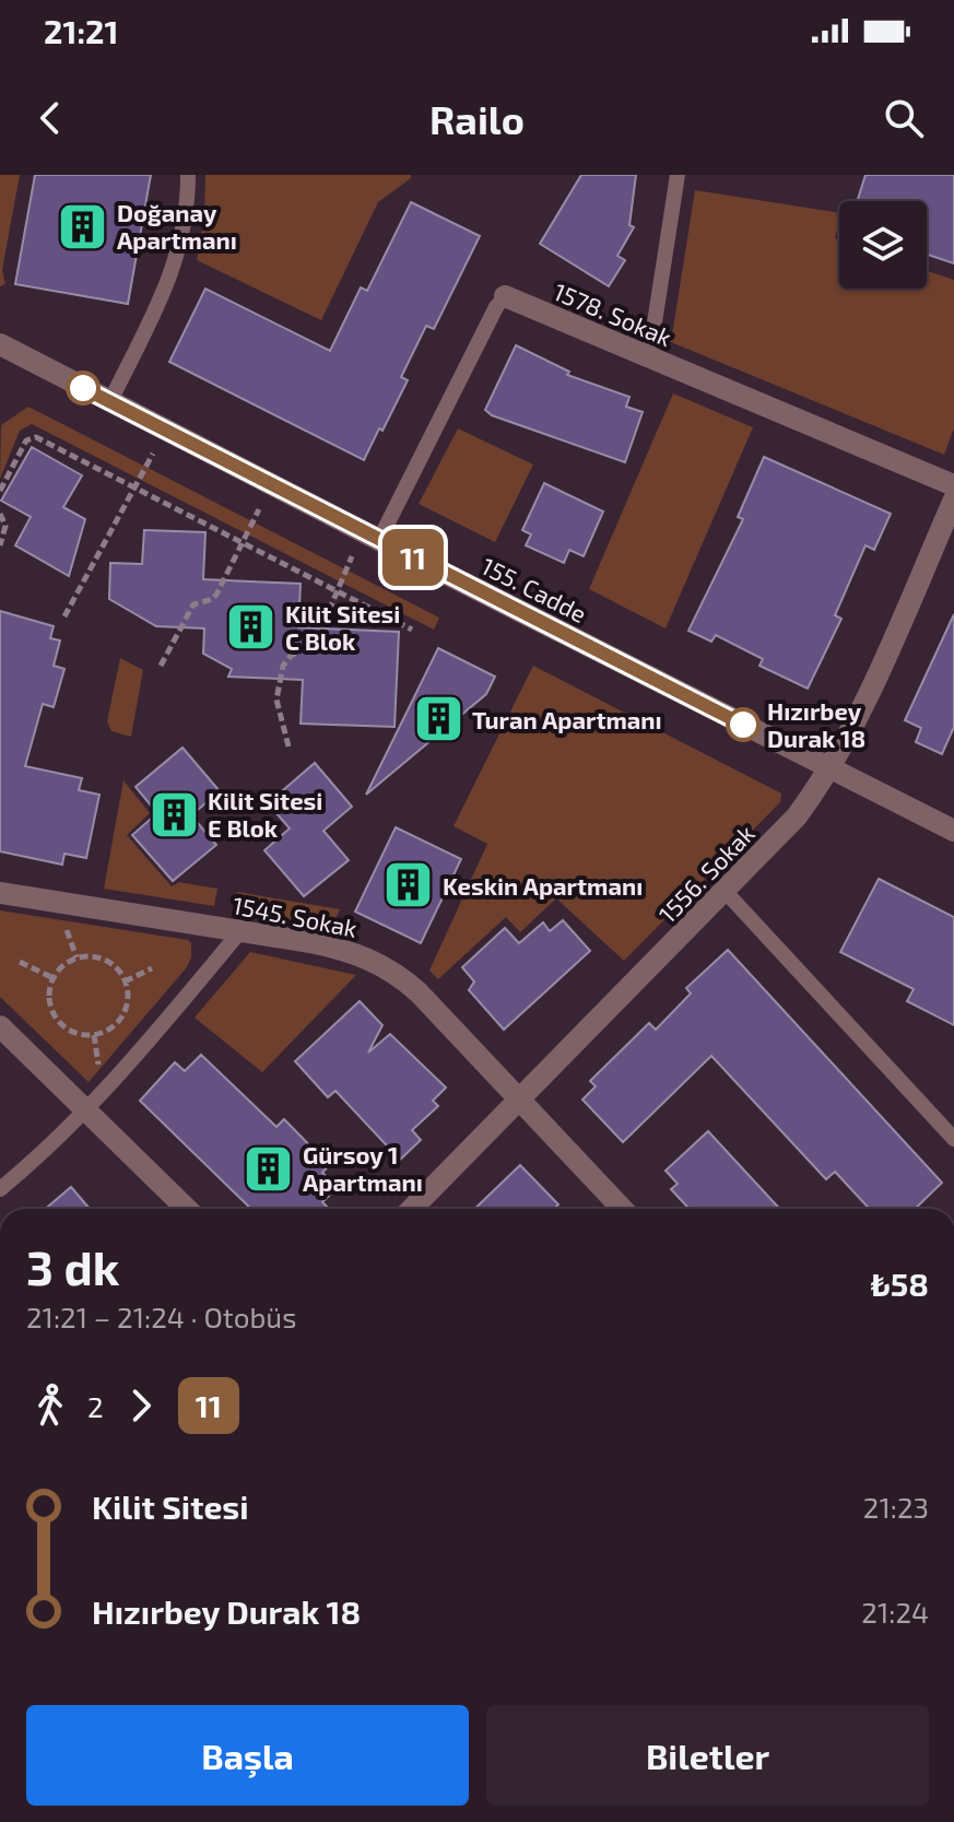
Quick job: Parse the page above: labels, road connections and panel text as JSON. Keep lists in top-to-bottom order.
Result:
{
  "streets": {
    "street": [
      "1578. Sokak",
      "155. Cadde",
      "1556. Sokak",
      "1545. Sokak"
    ]
  },
  "crossings": [
    ["1578. Sokak", "155. Cadde"],
    ["155. Cadde", "1556. Sokak"],
    ["1556. Sokak", "1545. Sokak"]
  ],
  "places": {
    "building": [
      "Doğanay Apartmanı",
      "Kilit Sitesi C Blok",
      "Turan Apartmanı",
      "Kilit Sitesi E Blok",
      "Keskin Apartmanı",
      "Gürsoy 1 Apartmanı"
    ],
    "other": ["Hızırbey Durak 18"]
  },
  "lines": ["bus line 11"],
  "page": {
    "status": "21:21",
    "header": "Railo",
    "on_map": "11",
    "heading": ["3 dk", "21:21 – 21:24 · Otobüs", "₺58"],
    "legs": ["2", "11"],
    "list": [
      {
        "name": "Kilit Sitesi",
        "value": "21:23"
      },
      {
        "name": "Hızırbey Durak 18",
        "value": "21:24"
      }
    ],
    "buttons": ["Başla", "Biletler"]
  }
}
